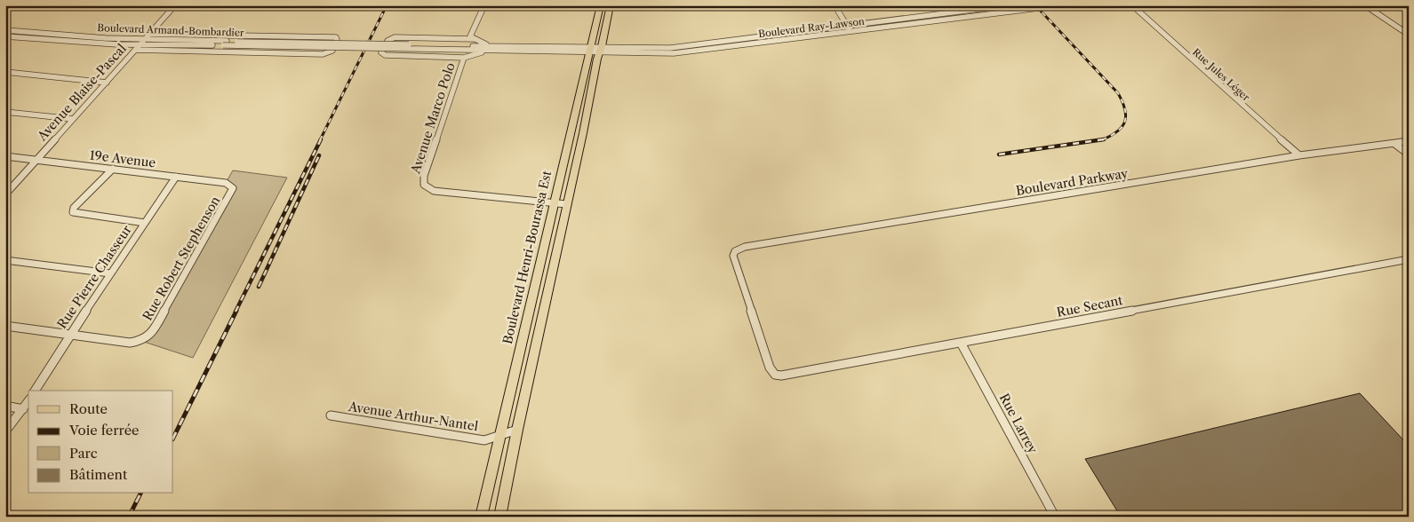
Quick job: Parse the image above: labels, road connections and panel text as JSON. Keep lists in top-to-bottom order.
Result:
{
  "streets": {
    "main road": ["Boulevard Henri-Bourassa Est"],
    "street": [
      "Boulevard Ray-Lawson",
      "Boulevard Armand-Bombardier",
      "Rue Jules Léger",
      "Avenue Blaise-Pascal",
      "Avenue Marco Polo",
      "19e Avenue",
      "Boulevard Parkway",
      "Rue Robert Stephenson",
      "Rue Pierre Chasseur",
      "Rue Secant",
      "Avenue Arthur-Nantel",
      "Rue Larrey"
    ]
  },
  "crossings": [
    ["Boulevard Ray-Lawson", "Boulevard Armand-Bombardier"],
    ["Boulevard Ray-Lawson", "Boulevard Henri-Bourassa Est"],
    ["Boulevard Armand-Bombardier", "Avenue Blaise-Pascal"],
    ["Boulevard Armand-Bombardier", "Avenue Marco Polo"],
    ["Boulevard Armand-Bombardier", "Boulevard Henri-Bourassa Est"],
    ["Rue Jules Léger", "Boulevard Parkway"],
    ["Avenue Blaise-Pascal", "19e Avenue"],
    ["Avenue Marco Polo", "Boulevard Henri-Bourassa Est"],
    ["19e Avenue", "Rue Robert Stephenson"],
    ["19e Avenue", "Rue Pierre Chasseur"],
    ["Boulevard Parkway", "Rue Secant"],
    ["Boulevard Henri-Bourassa Est", "Avenue Arthur-Nantel"],
    ["Rue Robert Stephenson", "Rue Pierre Chasseur"],
    ["Rue Secant", "Rue Larrey"]
  ],
  "legend": [
    "Route",
    "Voie ferrée",
    "Parc",
    "Bâtiment"
  ]
}
